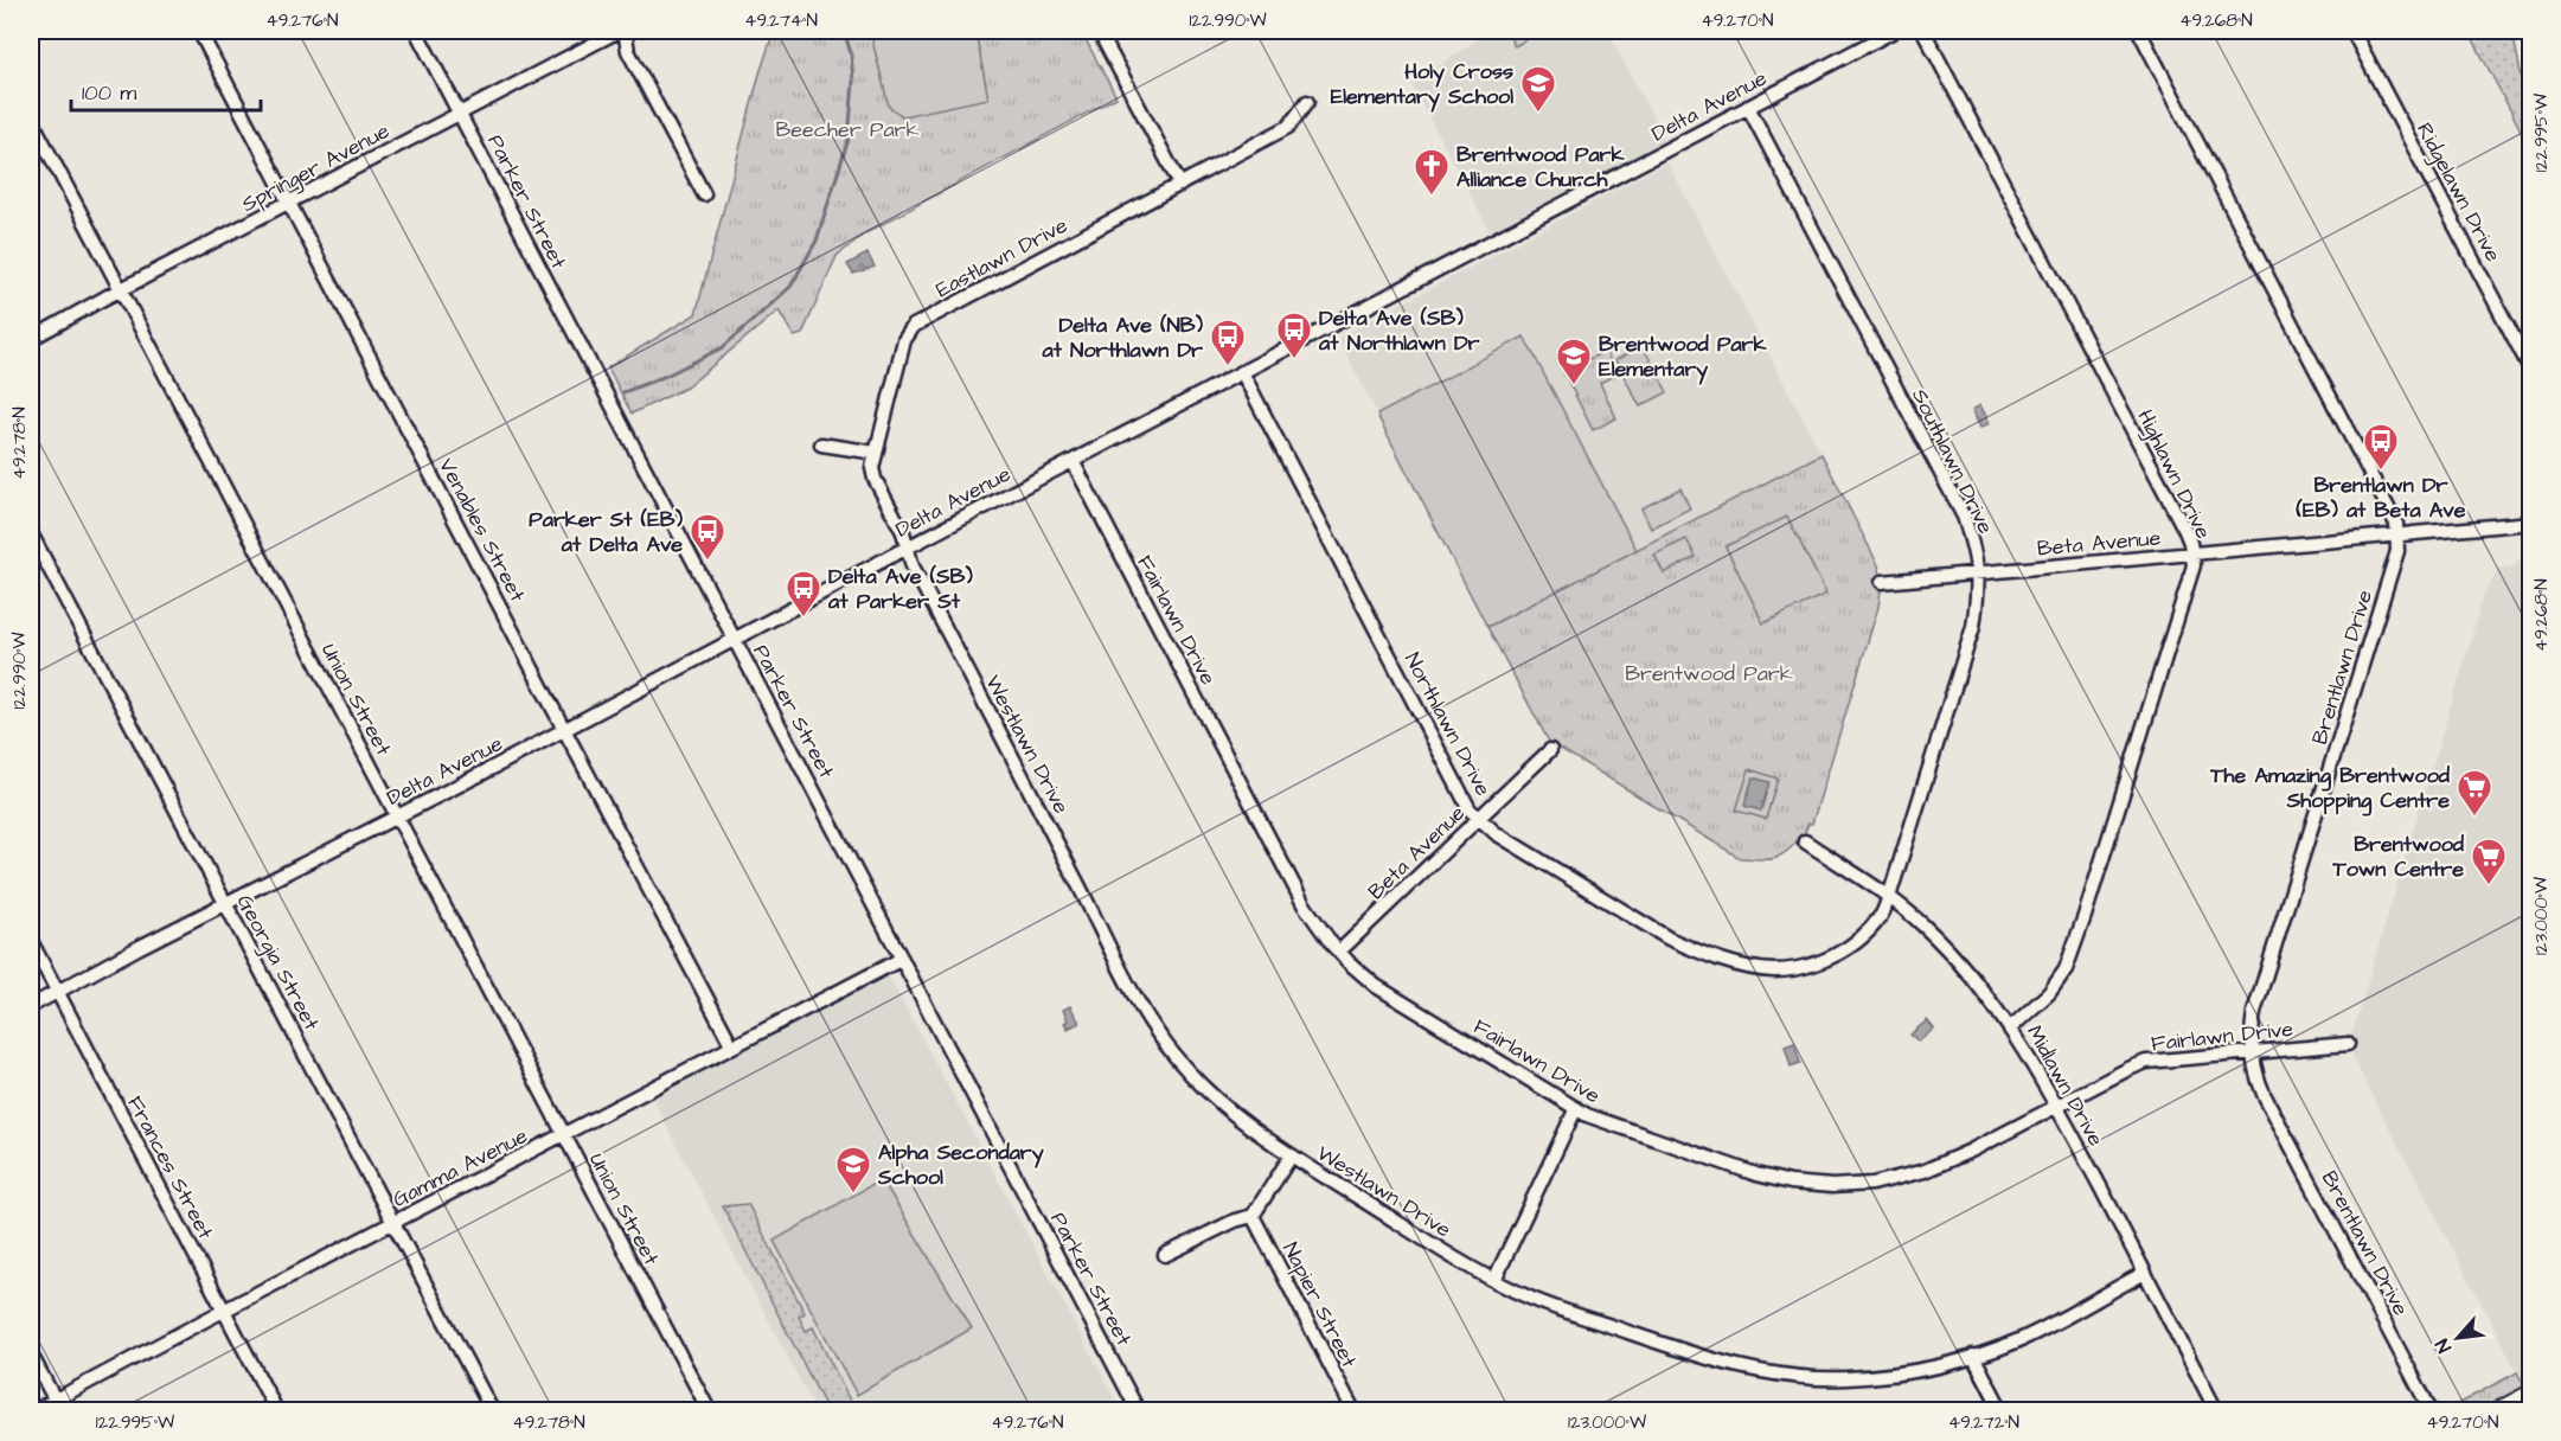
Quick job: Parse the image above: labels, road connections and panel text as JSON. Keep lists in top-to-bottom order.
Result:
{
  "streets": {
    "street": [
      "Delta Avenue",
      "Springer Avenue",
      "Ridgelawn Drive",
      "Parker Street",
      "Eastlawn Drive",
      "Southlawn Drive",
      "Highlawn Drive",
      "Venables Street",
      "Beta Avenue",
      "Fairlawn Drive",
      "Brentlawn Drive",
      "Union Street",
      "Northlawn Drive",
      "Westlawn Drive",
      "Georgia Street",
      "Midlawn Drive",
      "Frances Street",
      "Gamma Avenue",
      "Napier Street"
    ]
  },
  "crossings": [
    ["Delta Avenue", "Parker Street"],
    ["Delta Avenue", "Eastlawn Drive"],
    ["Delta Avenue", "Southlawn Drive"],
    ["Delta Avenue", "Venables Street"],
    ["Delta Avenue", "Fairlawn Drive"],
    ["Delta Avenue", "Union Street"],
    ["Delta Avenue", "Northlawn Drive"],
    ["Delta Avenue", "Westlawn Drive"],
    ["Delta Avenue", "Georgia Street"],
    ["Delta Avenue", "Frances Street"],
    ["Springer Avenue", "Parker Street"],
    ["Springer Avenue", "Venables Street"],
    ["Springer Avenue", "Union Street"],
    ["Parker Street", "Gamma Avenue"],
    ["Eastlawn Drive", "Westlawn Drive"],
    ["Southlawn Drive", "Beta Avenue"],
    ["Southlawn Drive", "Northlawn Drive"],
    ["Southlawn Drive", "Midlawn Drive"],
    ["Highlawn Drive", "Beta Avenue"],
    ["Highlawn Drive", "Midlawn Drive"],
    ["Venables Street", "Gamma Avenue"],
    ["Beta Avenue", "Fairlawn Drive"],
    ["Beta Avenue", "Brentlawn Drive"],
    ["Beta Avenue", "Northlawn Drive"],
    ["Fairlawn Drive", "Brentlawn Drive"],
    ["Fairlawn Drive", "Midlawn Drive"],
    ["Union Street", "Gamma Avenue"],
    ["Northlawn Drive", "Midlawn Drive"],
    ["Westlawn Drive", "Midlawn Drive"],
    ["Georgia Street", "Gamma Avenue"],
    ["Frances Street", "Gamma Avenue"]
  ],
  "parks": ["Beecher Park", "Brentwood Park"],
  "places": {
    "school or university": ["Holy Cross Elementary School", "Brentwood Park Elementary", "Alpha Secondary School"],
    "church": ["Brentwood Park Alliance Church"],
    "bus stop": [
      "Delta Ave (SB) at Northlawn Dr",
      "Delta Ave (NB) at Northlawn Dr",
      "Brentlawn Dr (EB) at Beta Ave",
      "Parker St (EB) at Delta Ave",
      "Delta Ave (SB) at Parker St"
    ],
    "supermarket": ["The Amazing Brentwood Shopping Centre", "Brentwood Town Centre"]
  },
  "scale_bar": "100 m",
  "north": "bottom left",
  "coordinates": [
    "49.276°N",
    "49.274°N",
    "122.990°W",
    "49.270°N",
    "49.268°N",
    "122.995°W",
    "49.278°N",
    "123.000°W",
    "49.272°N"
  ]
}
